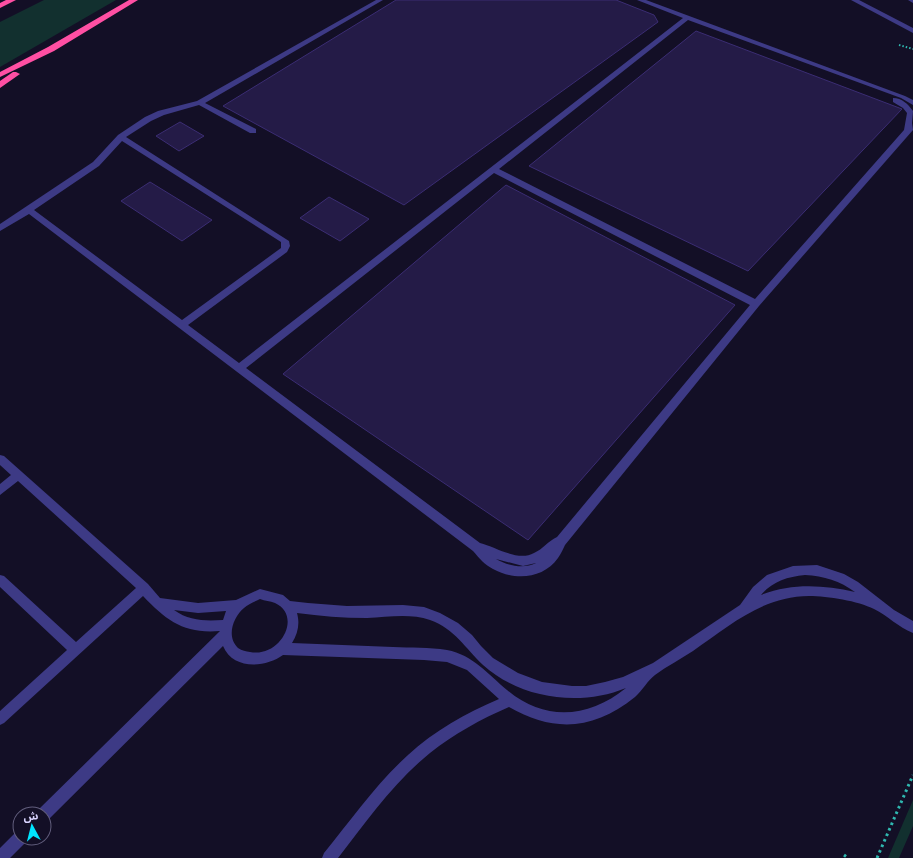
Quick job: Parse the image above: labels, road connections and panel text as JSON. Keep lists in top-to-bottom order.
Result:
{
  "north": "top"
}
